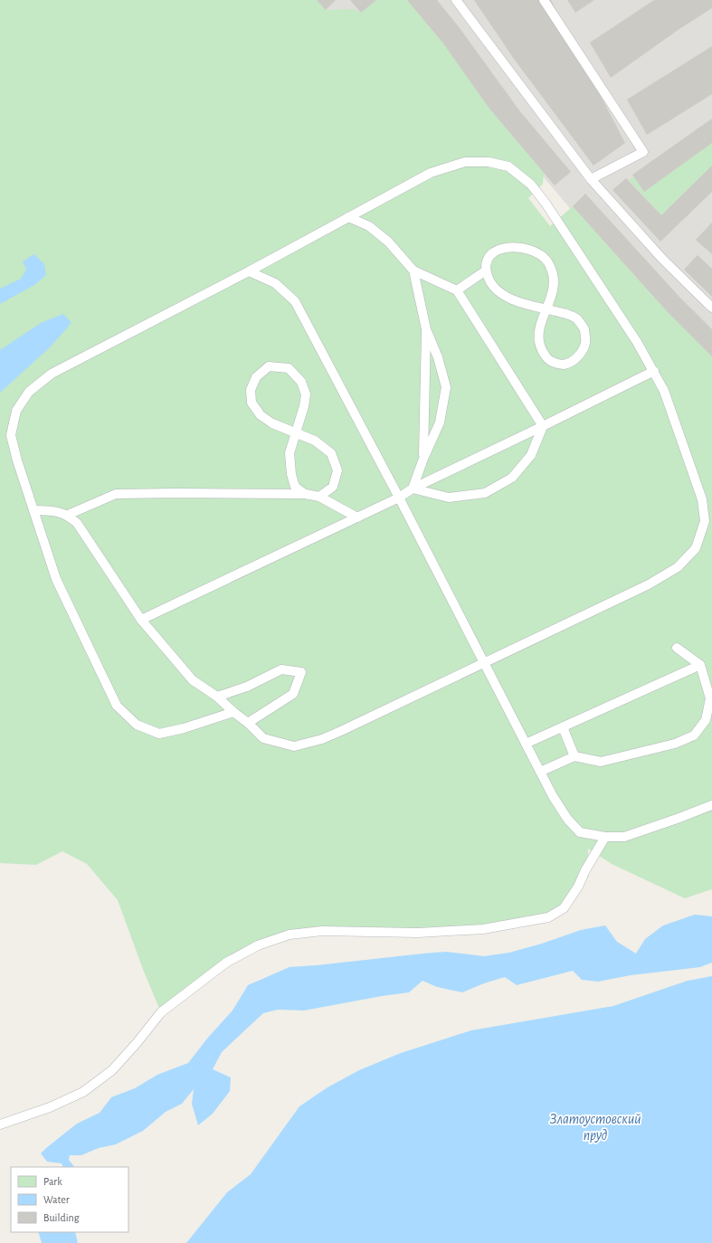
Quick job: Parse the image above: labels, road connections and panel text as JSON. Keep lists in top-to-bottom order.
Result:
{
  "water": ["Златоустовский пруд"],
  "legend": ["Park", "Water", "Building"]
}
